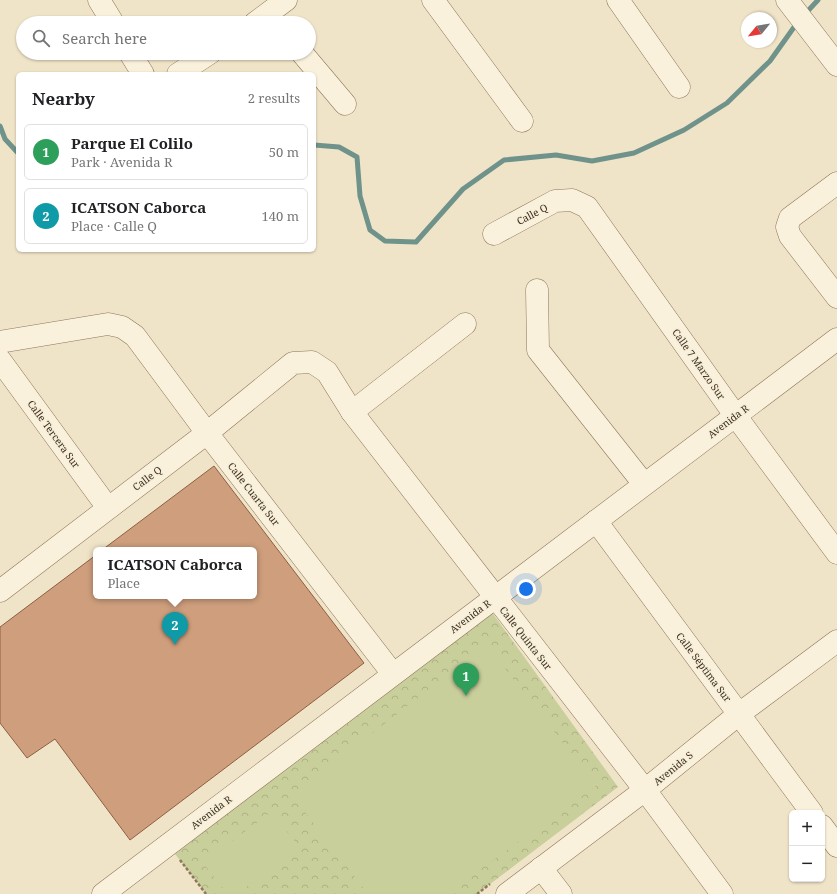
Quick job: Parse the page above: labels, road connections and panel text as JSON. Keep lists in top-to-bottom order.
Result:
{
  "streets": {
    "street": [
      "Calle Q",
      "Calle 7 Marzo Sur",
      "Avenida R",
      "Calle Tercera Sur",
      "Calle Cuarta Sur",
      "Calle Quinta Sur",
      "Calle Séptima Sur",
      "Avenida S"
    ]
  },
  "crossings": [
    ["Calle Q", "Calle 7 Marzo Sur"],
    ["Calle Q", "Calle Tercera Sur"],
    ["Calle Q", "Calle Cuarta Sur"],
    ["Calle Q", "Calle Quinta Sur"],
    ["Calle 7 Marzo Sur", "Avenida R"],
    ["Avenida R", "Calle Cuarta Sur"],
    ["Avenida R", "Calle Quinta Sur"],
    ["Avenida R", "Calle Séptima Sur"],
    ["Calle Quinta Sur", "Avenida S"],
    ["Calle Séptima Sur", "Avenida S"]
  ],
  "north": "bottom left",
  "page": {
    "search": "Search here",
    "heading": ["Nearby", "2 results"],
    "list": [
      {
        "mark": "1",
        "name": "Parque El Colilo",
        "note": "Park · Avenida R",
        "value": "50 m"
      },
      {
        "mark": "2",
        "name": "ICATSON Caborca",
        "note": "Place · Calle Q",
        "value": "140 m"
      }
    ],
    "popup": ["ICATSON Caborca", "Place"],
    "pins": ["2", "1"],
    "map_buttons": ["+", "−"]
  }
}
